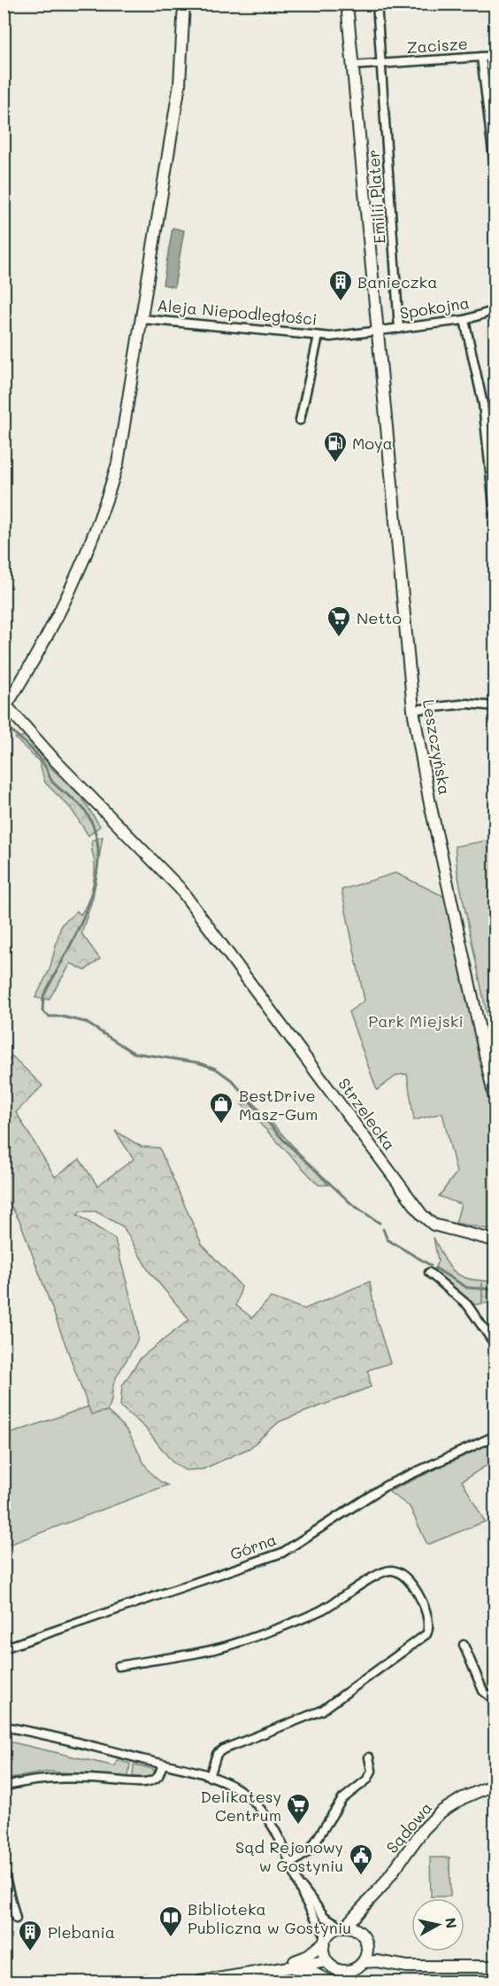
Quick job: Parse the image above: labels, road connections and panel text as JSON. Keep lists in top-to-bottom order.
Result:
{
  "streets": {
    "street": [
      "Zacisze",
      "Emilii Plater",
      "Spokojna",
      "Aleja Niepodległości",
      "Leszczyńska",
      "Strzelecka",
      "Górna",
      "Sądowa"
    ]
  },
  "crossings": [
    ["Zacisze", "Emilii Plater"],
    ["Zacisze", "Leszczyńska"],
    ["Emilii Plater", "Spokojna"],
    ["Spokojna", "Aleja Niepodległości"],
    ["Spokojna", "Leszczyńska"],
    ["Aleja Niepodległości", "Leszczyńska"],
    ["Aleja Niepodległości", "Strzelecka"]
  ],
  "parks": ["Park Miejski"],
  "places": {
    "building": ["Banieczka", "Plebania"],
    "fuel station": ["Moya"],
    "supermarket": ["Netto", "Delikatesy Centrum"],
    "shop": ["BestDrive Masz-Gum"],
    "public building": ["Sąd Rejonowy w Gostyniu"],
    "library": ["Biblioteka Publiczna w Gostyniu"]
  },
  "north": "right"
}
